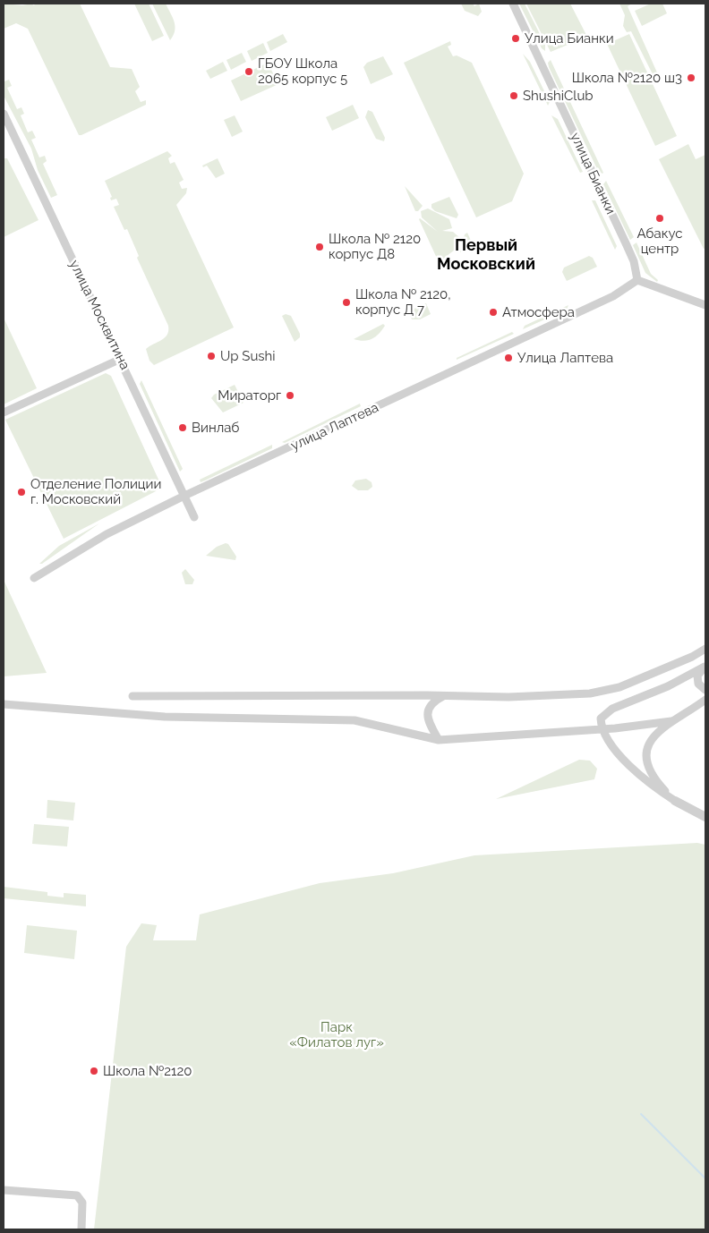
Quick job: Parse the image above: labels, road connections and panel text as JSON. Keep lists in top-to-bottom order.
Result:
{
  "streets": {
    "street": ["улица Бианки", "улица Москвитина", "улица Лаптева"]
  },
  "crossings": [
    ["улица Бианки", "улица Лаптева"],
    ["улица Москвитина", "улица Лаптева"]
  ],
  "districts": ["Первый Московский"],
  "parks": ["Парк «Филатов луг»"],
  "places": [
    "Улица Бианки",
    "ГБОУ Школа 2065 корпус 5",
    "Школа №2120 ш3",
    "ShushiClub",
    "Абакус центр",
    "Школа № 2120 корпус Д8",
    "Школа № 2120, корпус Д 7",
    "Атмосфера",
    "Up Sushi",
    "Улица Лаптева",
    "Мираторг",
    "Винлаб",
    "Отделение Полиции г. Московский",
    "Школа №2120"
  ]
}
